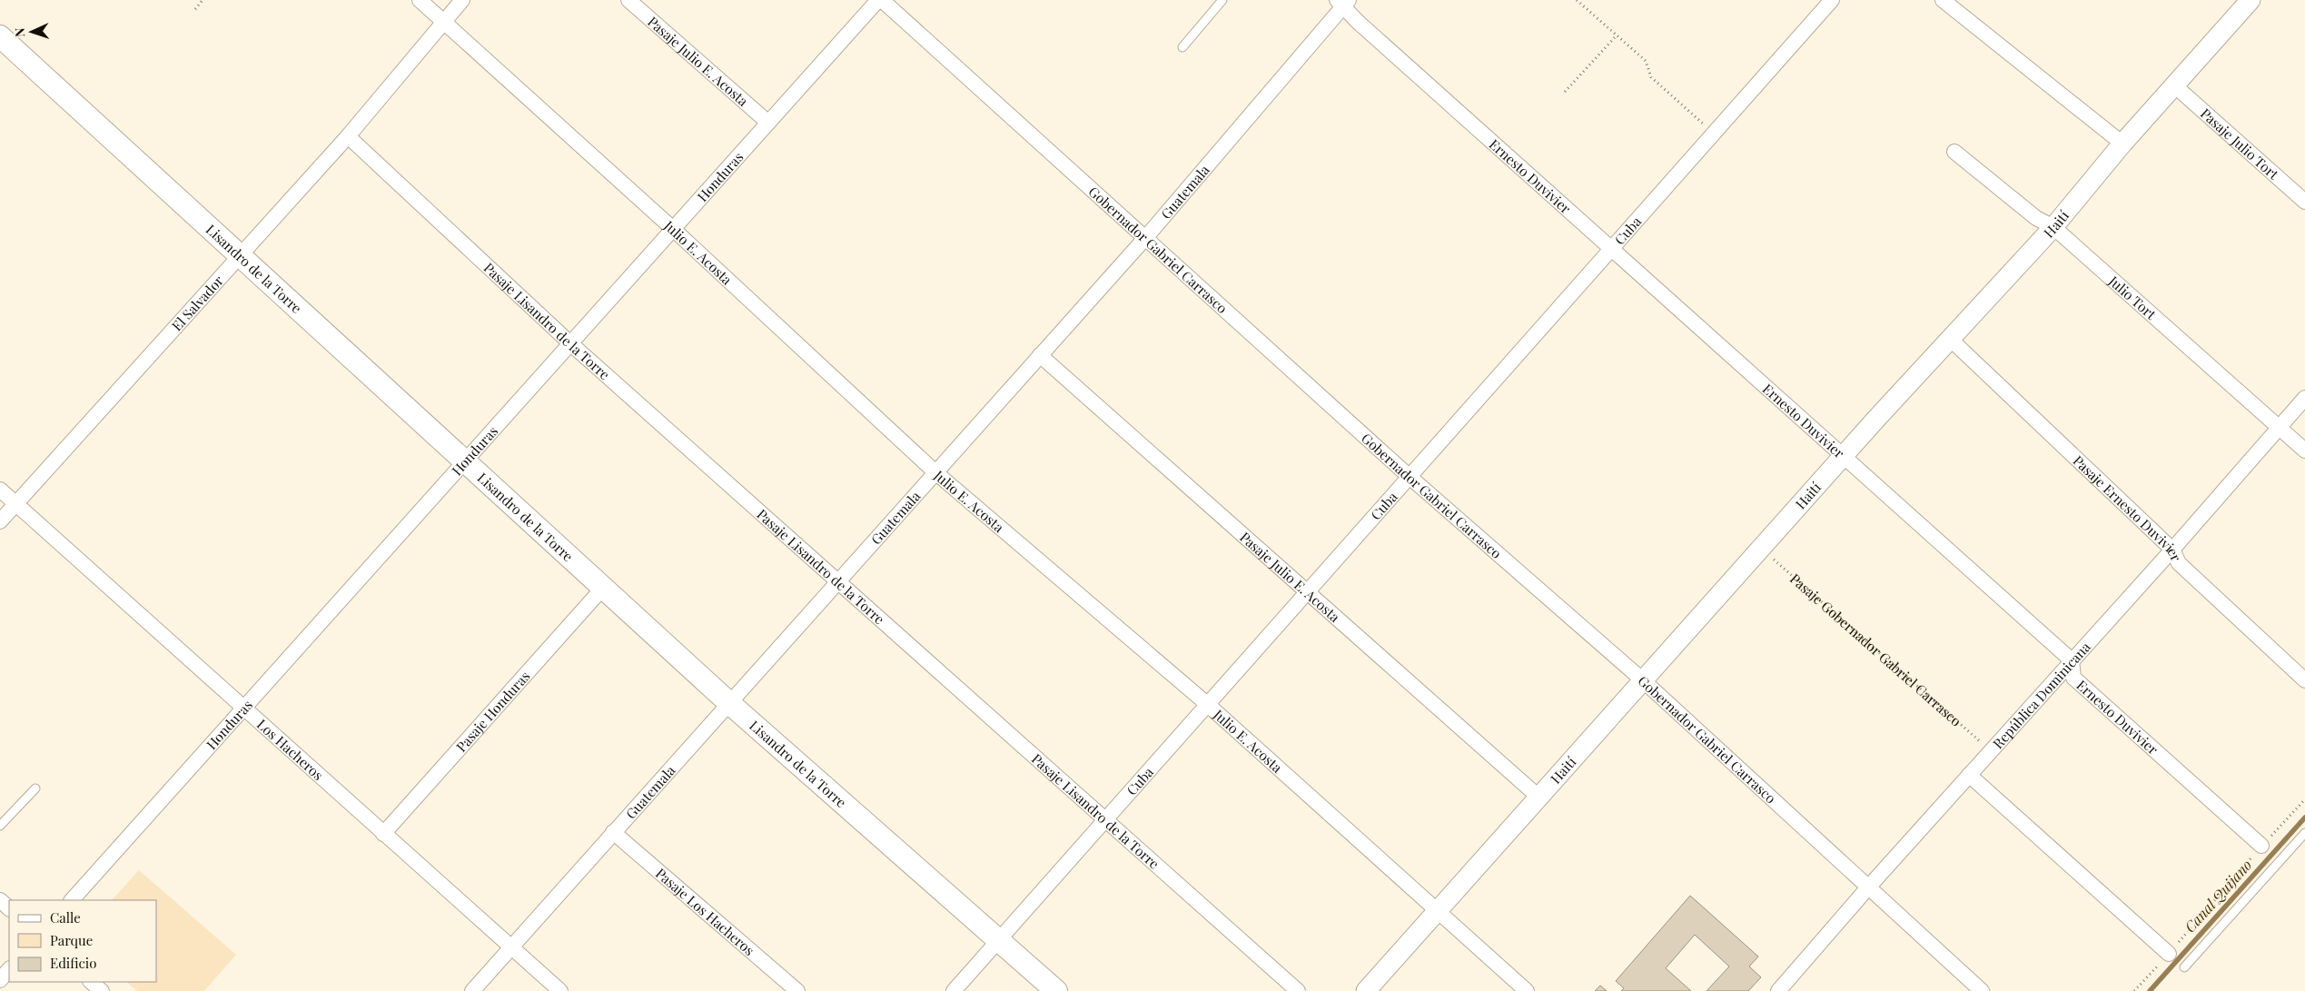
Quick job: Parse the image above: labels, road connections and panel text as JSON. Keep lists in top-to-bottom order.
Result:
{
  "streets": {
    "main road": ["Lisandro de la Torre"],
    "street": [
      "Pasaje Julio E. Acosta",
      "Pasaje Julio Tort",
      "Ernesto Duvivier",
      "Honduras",
      "Guatemala",
      "Haití",
      "Cuba",
      "Gobernador Gabriel Carrasco",
      "Julio E. Acosta",
      "Julio Tort",
      "El Salvador",
      "Pasaje Lisandro de la Torre",
      "Pasaje Ernesto Duvivier",
      "República Dominicana",
      "Pasaje Honduras",
      "Los Hacheros",
      "Pasaje Los Hacheros"
    ],
    "path": ["Pasaje Gobernador Gabriel Carrasco"]
  },
  "crossings": [
    ["Pasaje Julio E. Acosta", "Honduras"],
    ["Pasaje Julio E. Acosta", "Guatemala"],
    ["Pasaje Julio E. Acosta", "Haití"],
    ["Pasaje Julio E. Acosta", "Cuba"],
    ["Pasaje Julio Tort", "Haití"],
    ["Ernesto Duvivier", "Guatemala"],
    ["Ernesto Duvivier", "Haití"],
    ["Ernesto Duvivier", "Cuba"],
    ["Ernesto Duvivier", "República Dominicana"],
    ["Honduras", "Julio E. Acosta"],
    ["Honduras", "Lisandro de la Torre"],
    ["Honduras", "Pasaje Lisandro de la Torre"],
    ["Honduras", "Los Hacheros"],
    ["Guatemala", "Gobernador Gabriel Carrasco"],
    ["Guatemala", "Julio E. Acosta"],
    ["Guatemala", "Lisandro de la Torre"],
    ["Guatemala", "Pasaje Lisandro de la Torre"],
    ["Guatemala", "Los Hacheros"],
    ["Guatemala", "Pasaje Los Hacheros"],
    ["Haití", "Gobernador Gabriel Carrasco"],
    ["Haití", "Julio E. Acosta"],
    ["Haití", "Julio Tort"],
    ["Haití", "Pasaje Ernesto Duvivier"],
    ["Haití", "Pasaje Gobernador Gabriel Carrasco"],
    ["Cuba", "Gobernador Gabriel Carrasco"],
    ["Cuba", "Julio E. Acosta"],
    ["Cuba", "Lisandro de la Torre"],
    ["Cuba", "Pasaje Lisandro de la Torre"],
    ["Gobernador Gabriel Carrasco", "República Dominicana"],
    ["Julio E. Acosta", "El Salvador"],
    ["Lisandro de la Torre", "El Salvador"],
    ["Lisandro de la Torre", "Pasaje Honduras"],
    ["Julio Tort", "República Dominicana"],
    ["El Salvador", "Pasaje Lisandro de la Torre"],
    ["El Salvador", "Los Hacheros"],
    ["Pasaje Ernesto Duvivier", "República Dominicana"],
    ["Pasaje Gobernador Gabriel Carrasco", "República Dominicana"],
    ["Pasaje Honduras", "Los Hacheros"]
  ],
  "water": ["Canal Quijano"],
  "legend": ["Calle", "Parque", "Edificio"],
  "north": "left"
}
